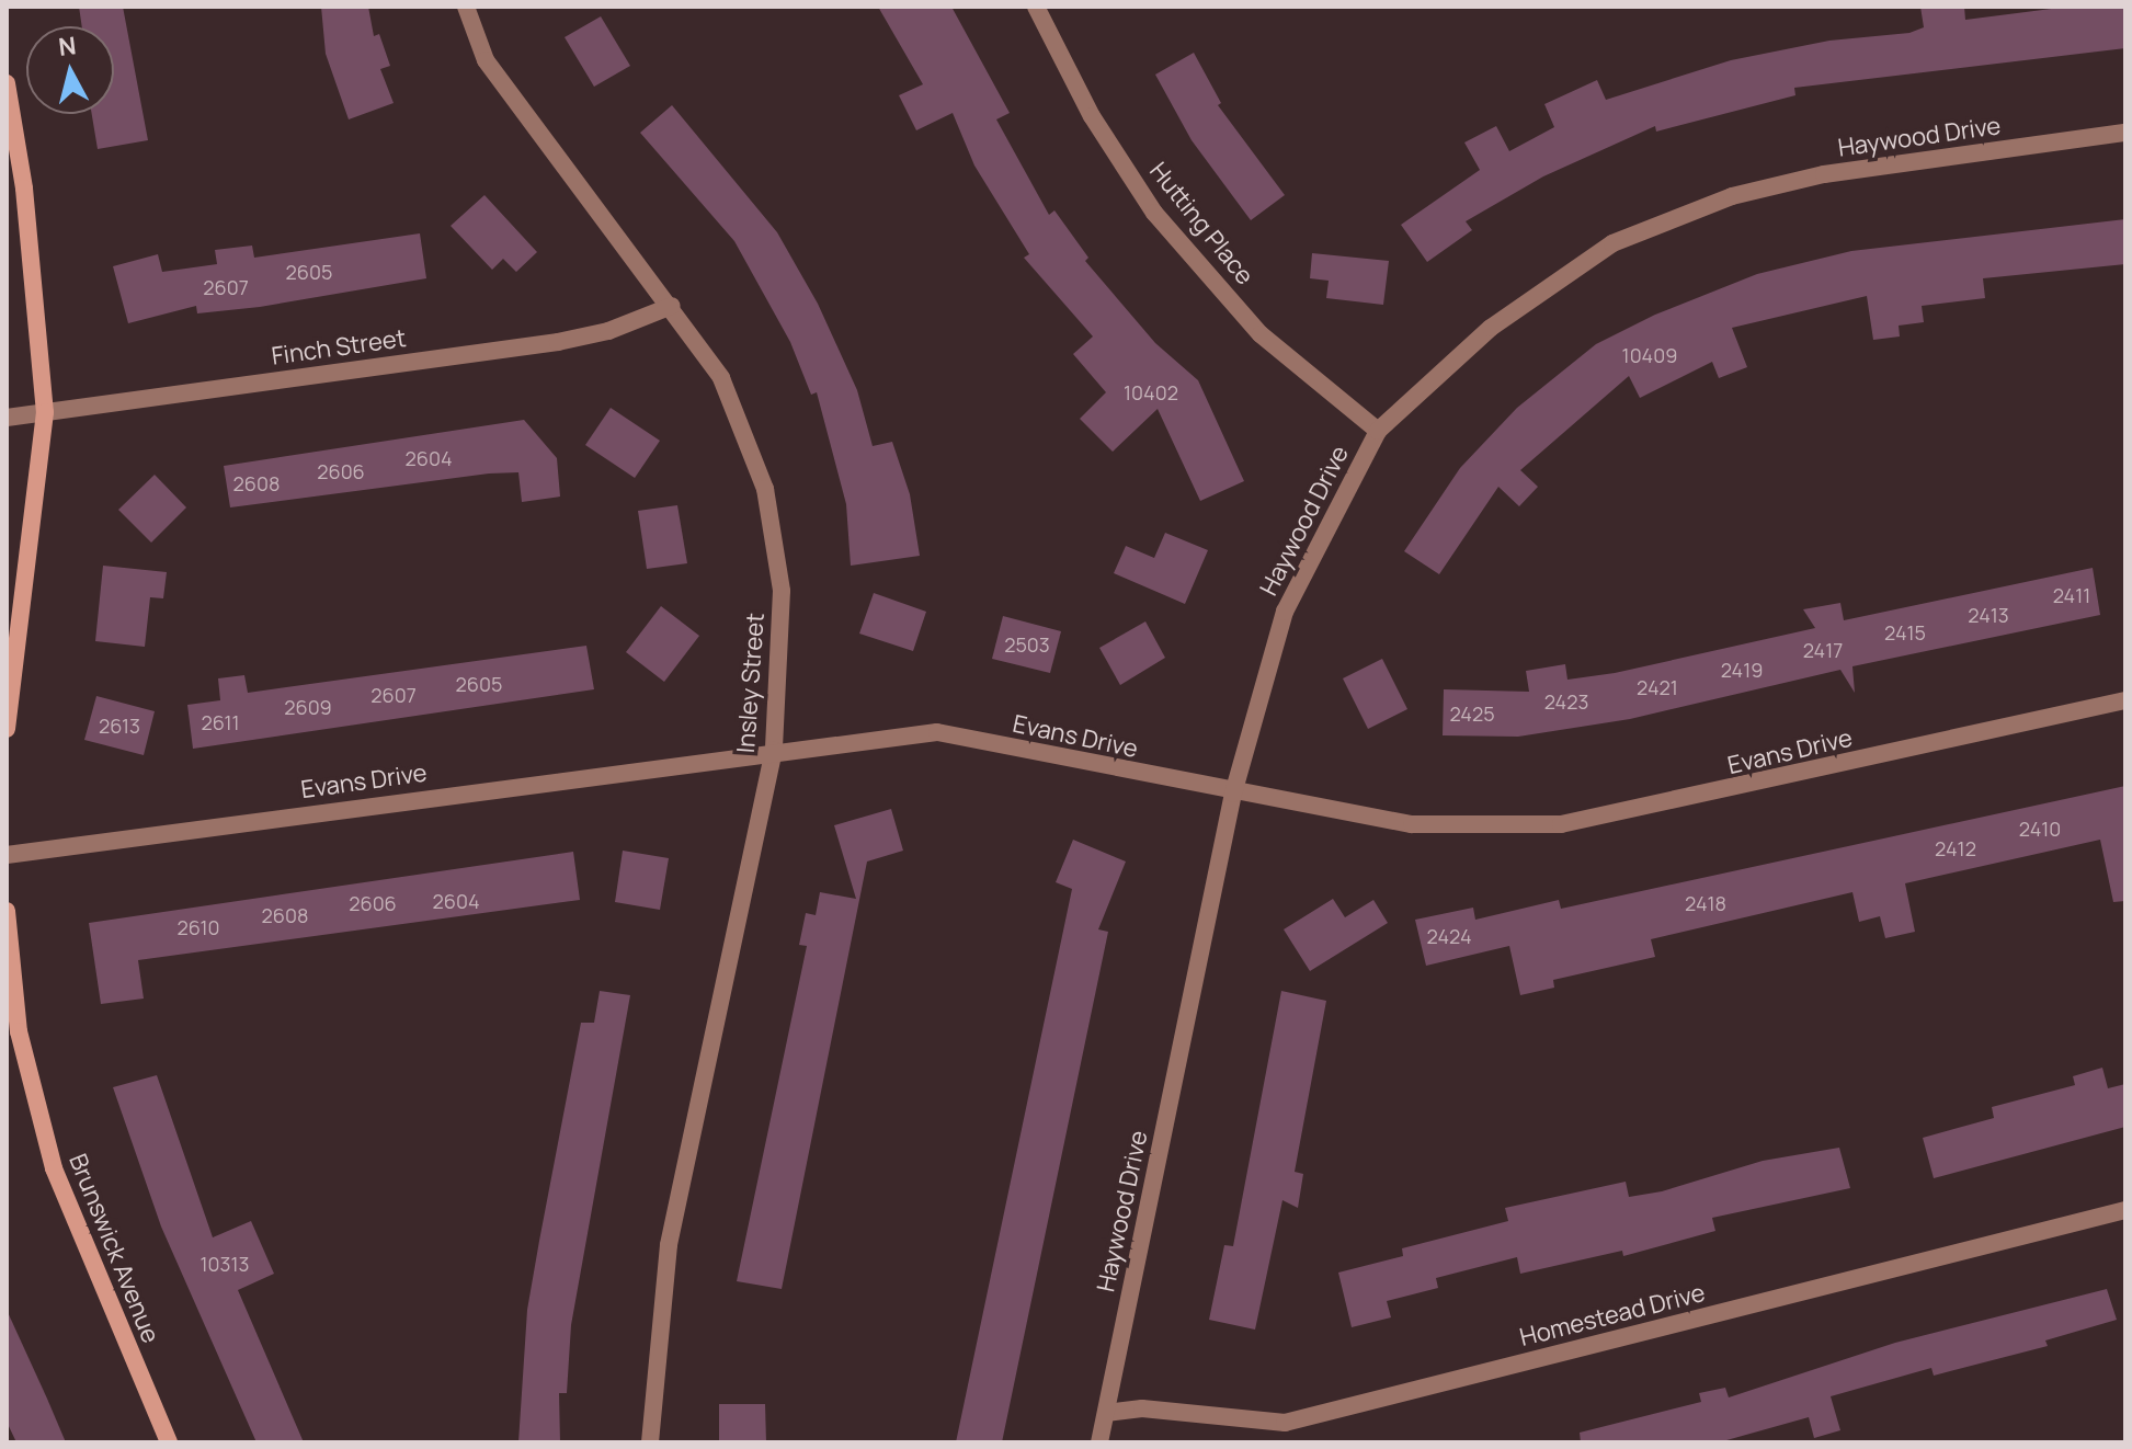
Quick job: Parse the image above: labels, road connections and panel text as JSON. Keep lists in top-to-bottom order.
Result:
{
  "streets": {
    "street": [
      "Haywood Drive",
      "Hutting Place",
      "Finch Street",
      "Insley Street",
      "Evans Drive",
      "Brunswick Avenue",
      "Homestead Drive"
    ]
  },
  "crossings": [
    ["Haywood Drive", "Hutting Place"],
    ["Haywood Drive", "Evans Drive"],
    ["Haywood Drive", "Homestead Drive"],
    ["Finch Street", "Insley Street"],
    ["Insley Street", "Evans Drive"]
  ],
  "house_numbers": [
    "2605",
    "2607",
    "10409",
    "10402",
    "2604",
    "2606",
    "2608",
    "2411",
    "2413",
    "2415",
    "2503",
    "2417",
    "2419",
    "2605",
    "2421",
    "2607",
    "2423",
    "2609",
    "2425",
    "2611",
    "2613",
    "2410",
    "2412",
    "2604",
    "2606",
    "2418",
    "2608",
    "2610",
    "2424",
    "10313"
  ],
  "north": "top"
}
